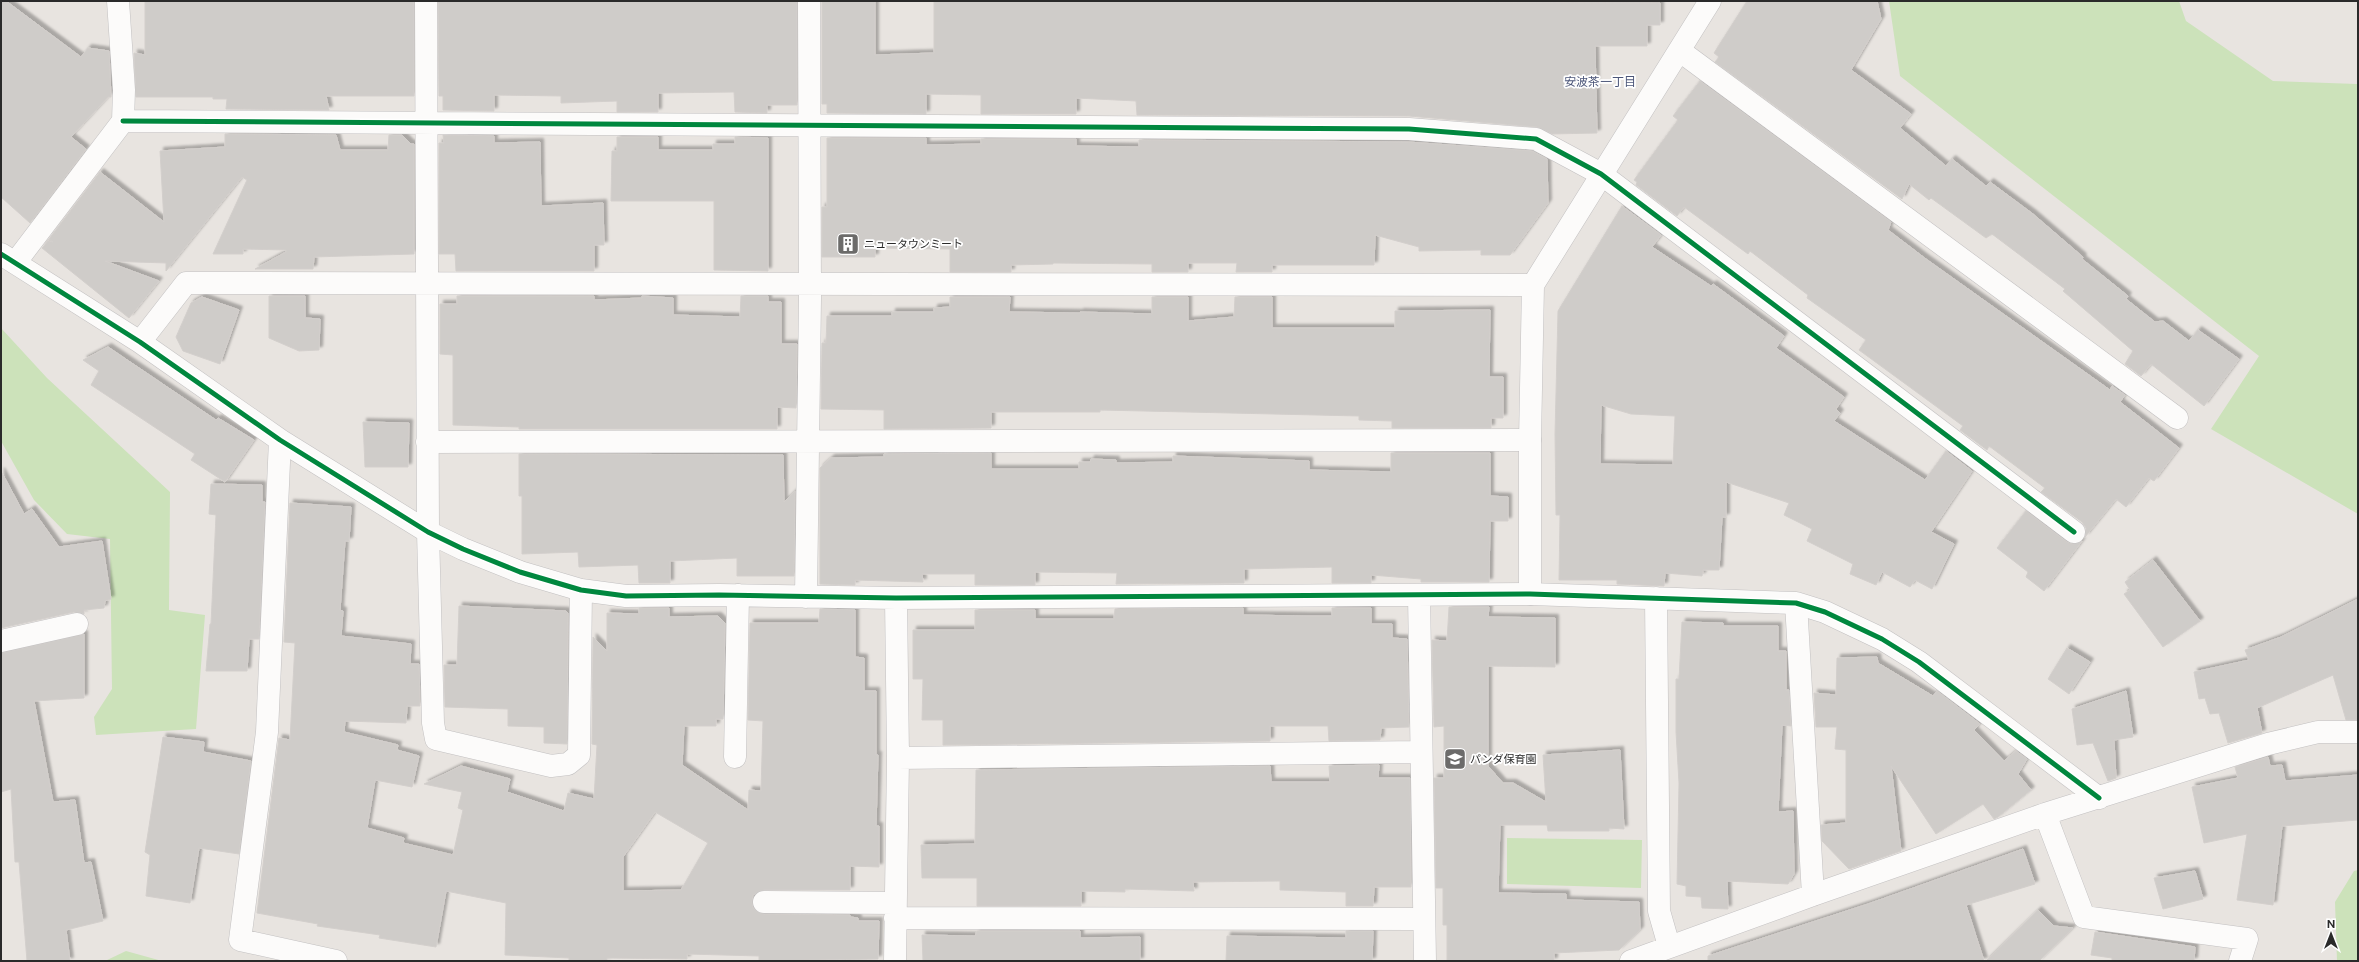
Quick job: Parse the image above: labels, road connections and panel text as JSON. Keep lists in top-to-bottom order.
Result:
{
  "districts": ["安波茶一丁目"],
  "places": {
    "building": ["ニュータウンミート"],
    "school or university": ["パンダ保育園"]
  },
  "north": "top"
}
